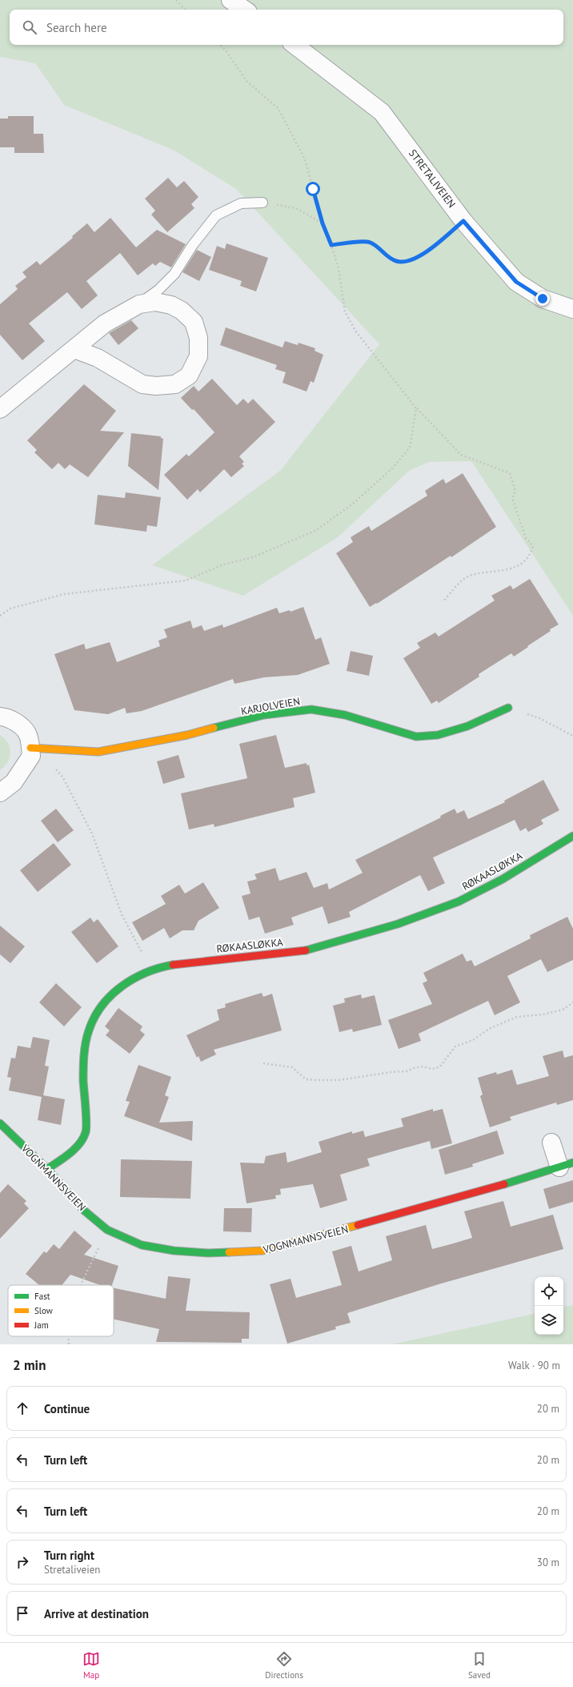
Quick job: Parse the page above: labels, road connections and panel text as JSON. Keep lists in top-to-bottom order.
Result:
{
  "streets": {
    "street": [
      "STRETALIVEIEN",
      "KARJOLVEIEN",
      "RØKAASLØKKA",
      "VOGNMANNSVEIEN"
    ]
  },
  "crossings": [
    ["RØKAASLØKKA", "VOGNMANNSVEIEN"]
  ],
  "legend": ["Fast", "Slow", "Jam"],
  "page": {
    "search": "Search here",
    "heading": ["2 min", "Walk · 90 m"],
    "list": [
      ["Continue", "20 m"],
      ["Turn left", "20 m"],
      ["Turn left", "20 m"],
      ["Turn right", "Stretaliveien", "30 m"],
      "Arrive at destination"
    ],
    "nav": ["Map", "Directions", "Saved"]
  }
}
